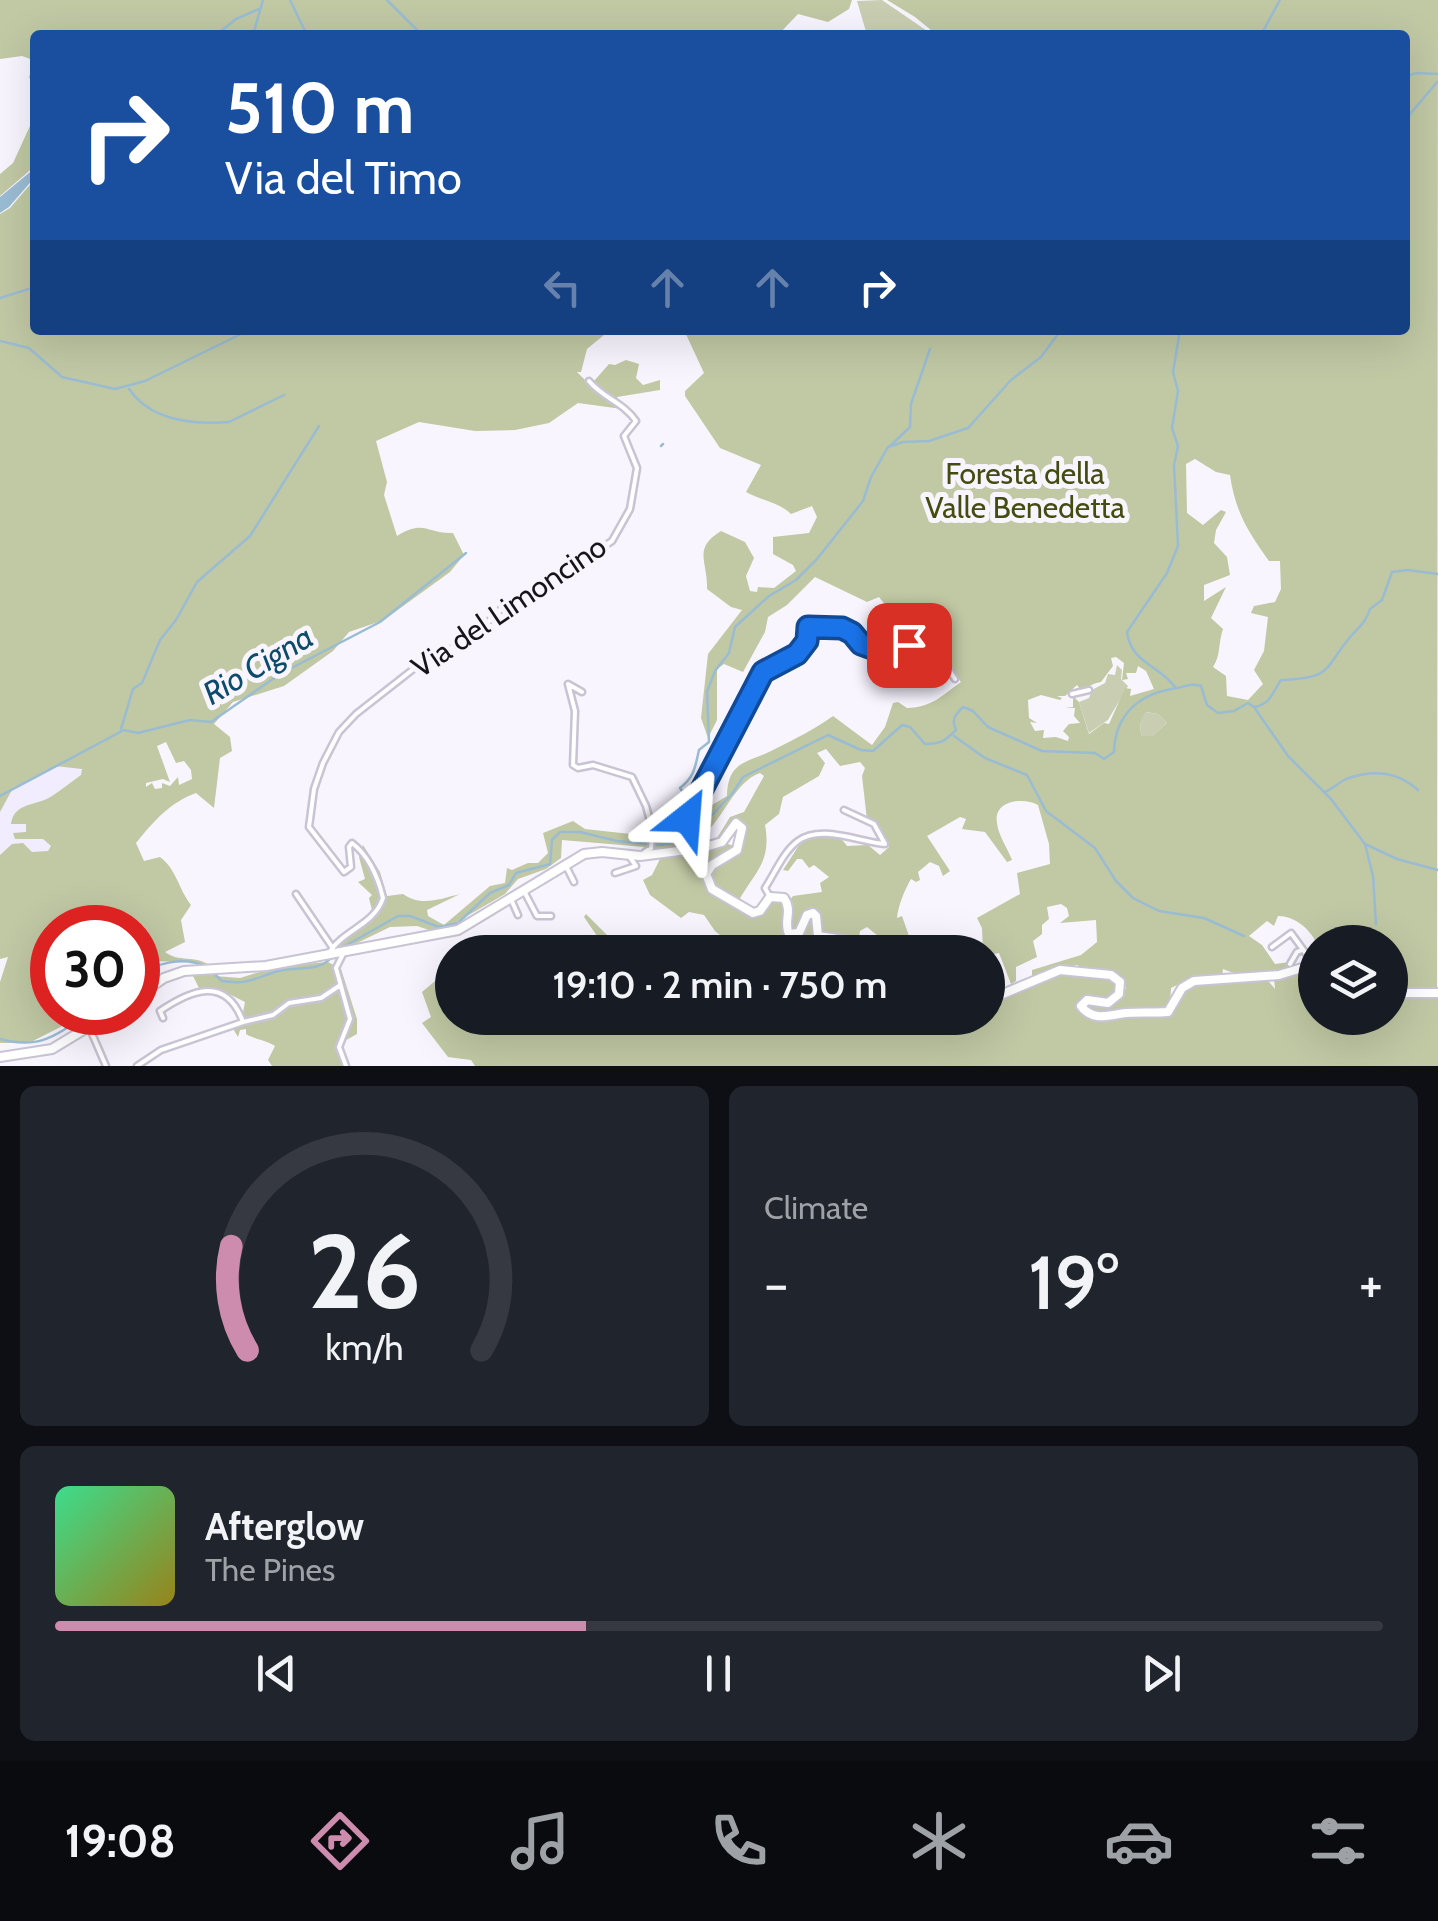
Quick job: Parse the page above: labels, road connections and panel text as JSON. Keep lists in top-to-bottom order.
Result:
{
  "streets": {
    "street": ["Via del Limoncino"]
  },
  "water": ["Rio Cigna"],
  "parks": ["Foresta della Valle Benedetta"],
  "page": {
    "turn": ["510 m", "Via del Timo"],
    "limit": "30",
    "trip": "19:10 · 2 min · 750 m",
    "tile": "Climate",
    "heat": ["−", "19°", "+"],
    "song": ["Afterglow", "The Pines"],
    "tabs": "19:08",
    "gauge": ["26", "km/h"]
  }
}
